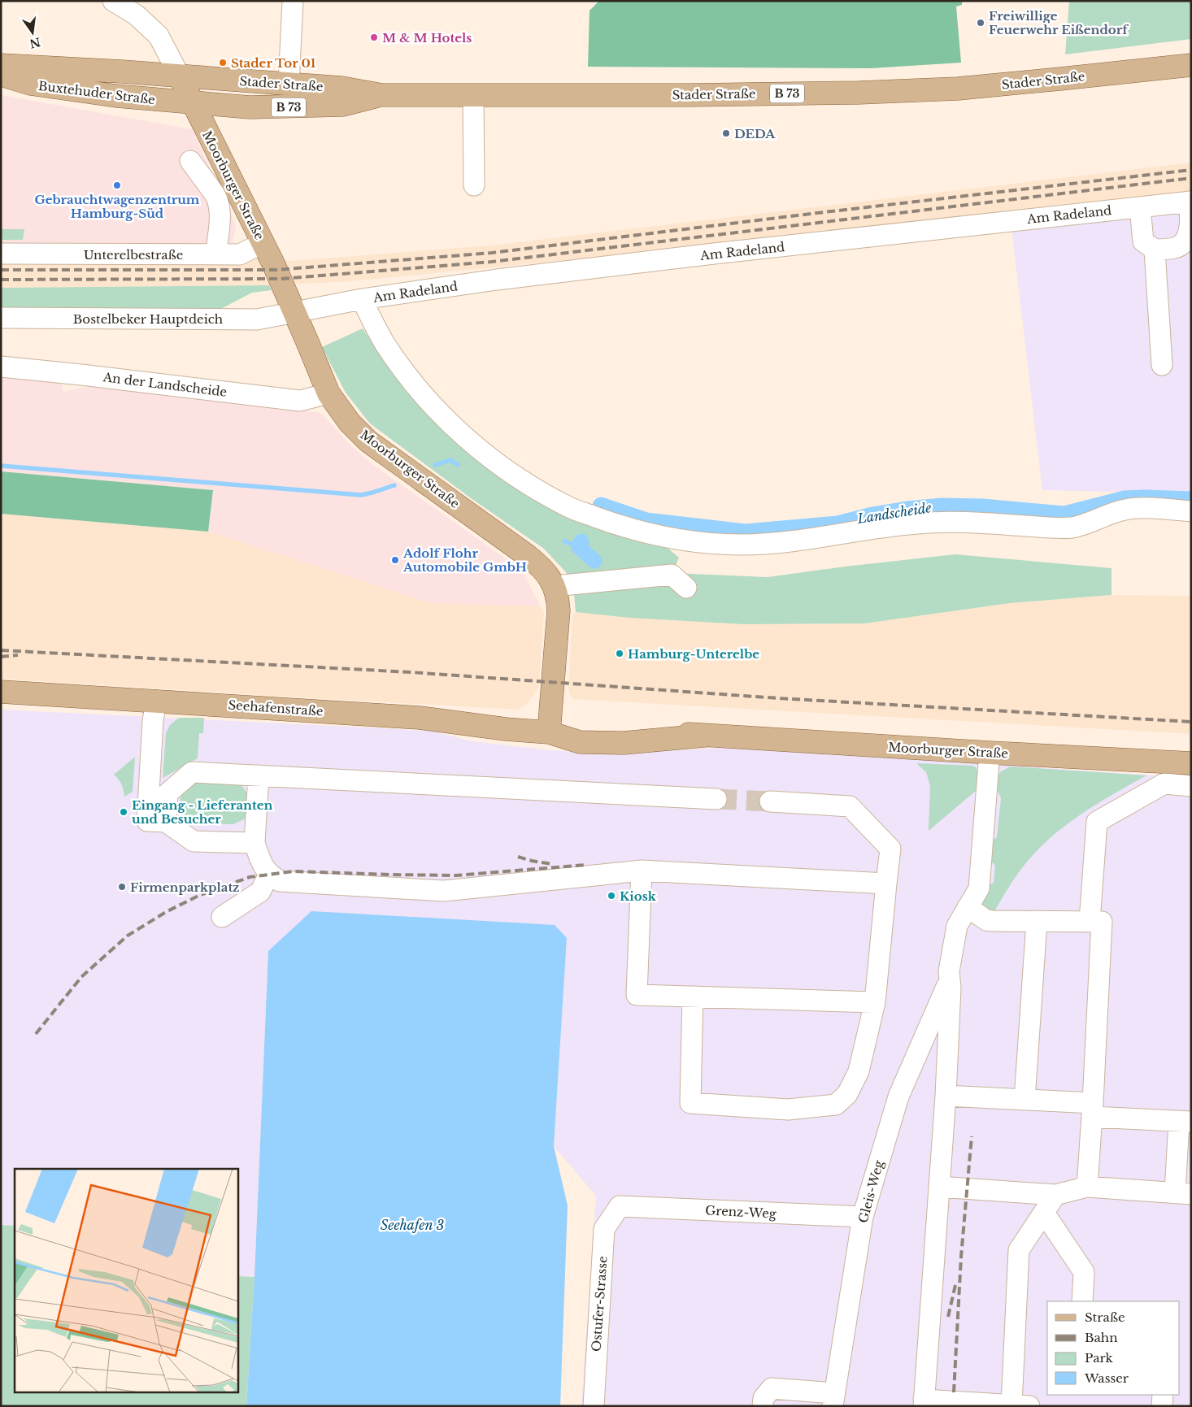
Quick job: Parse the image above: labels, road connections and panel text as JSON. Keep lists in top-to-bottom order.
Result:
{
  "streets": {
    "main road": [
      "Stader Straße",
      "Buxtehuder Straße",
      "B 73",
      "Moorburger Straße",
      "Seehafenstraße"
    ],
    "street": [
      "Am Radeland",
      "Unterelbestraße",
      "Bostelbeker Hauptdeich",
      "An der Landscheide",
      "Gleis-Weg",
      "Grenz-Weg",
      "Ostufer-Strasse"
    ]
  },
  "crossings": [
    ["Stader Straße", "Buxtehuder Straße"],
    ["Stader Straße", "Moorburger Straße"],
    ["Buxtehuder Straße", "Moorburger Straße"],
    ["Moorburger Straße", "Am Radeland"],
    ["Moorburger Straße", "Unterelbestraße"],
    ["Moorburger Straße", "Bostelbeker Hauptdeich"],
    ["Moorburger Straße", "An der Landscheide"],
    ["Moorburger Straße", "Seehafenstraße"],
    ["Am Radeland", "Bostelbeker Hauptdeich"],
    ["Gleis-Weg", "Grenz-Weg"],
    ["Grenz-Weg", "Ostufer-Strasse"]
  ],
  "water": ["Landscheide", "Seehafen 3"],
  "places": [
    "Freiwillige Feuerwehr Eißendorf",
    "M & M Hotels",
    "Stader Tor 01",
    "DEDA",
    "Gebrauchtwagenzentrum Hamburg-Süd",
    "Adolf Flohr Automobile GmbH",
    "Hamburg-Unterelbe",
    "Eingang - Lieferanten und Besucher",
    "Firmenparkplatz",
    "Kiosk"
  ],
  "legend": [
    "Straße",
    "Bahn",
    "Park",
    "Wasser"
  ],
  "north": "bottom"
}
